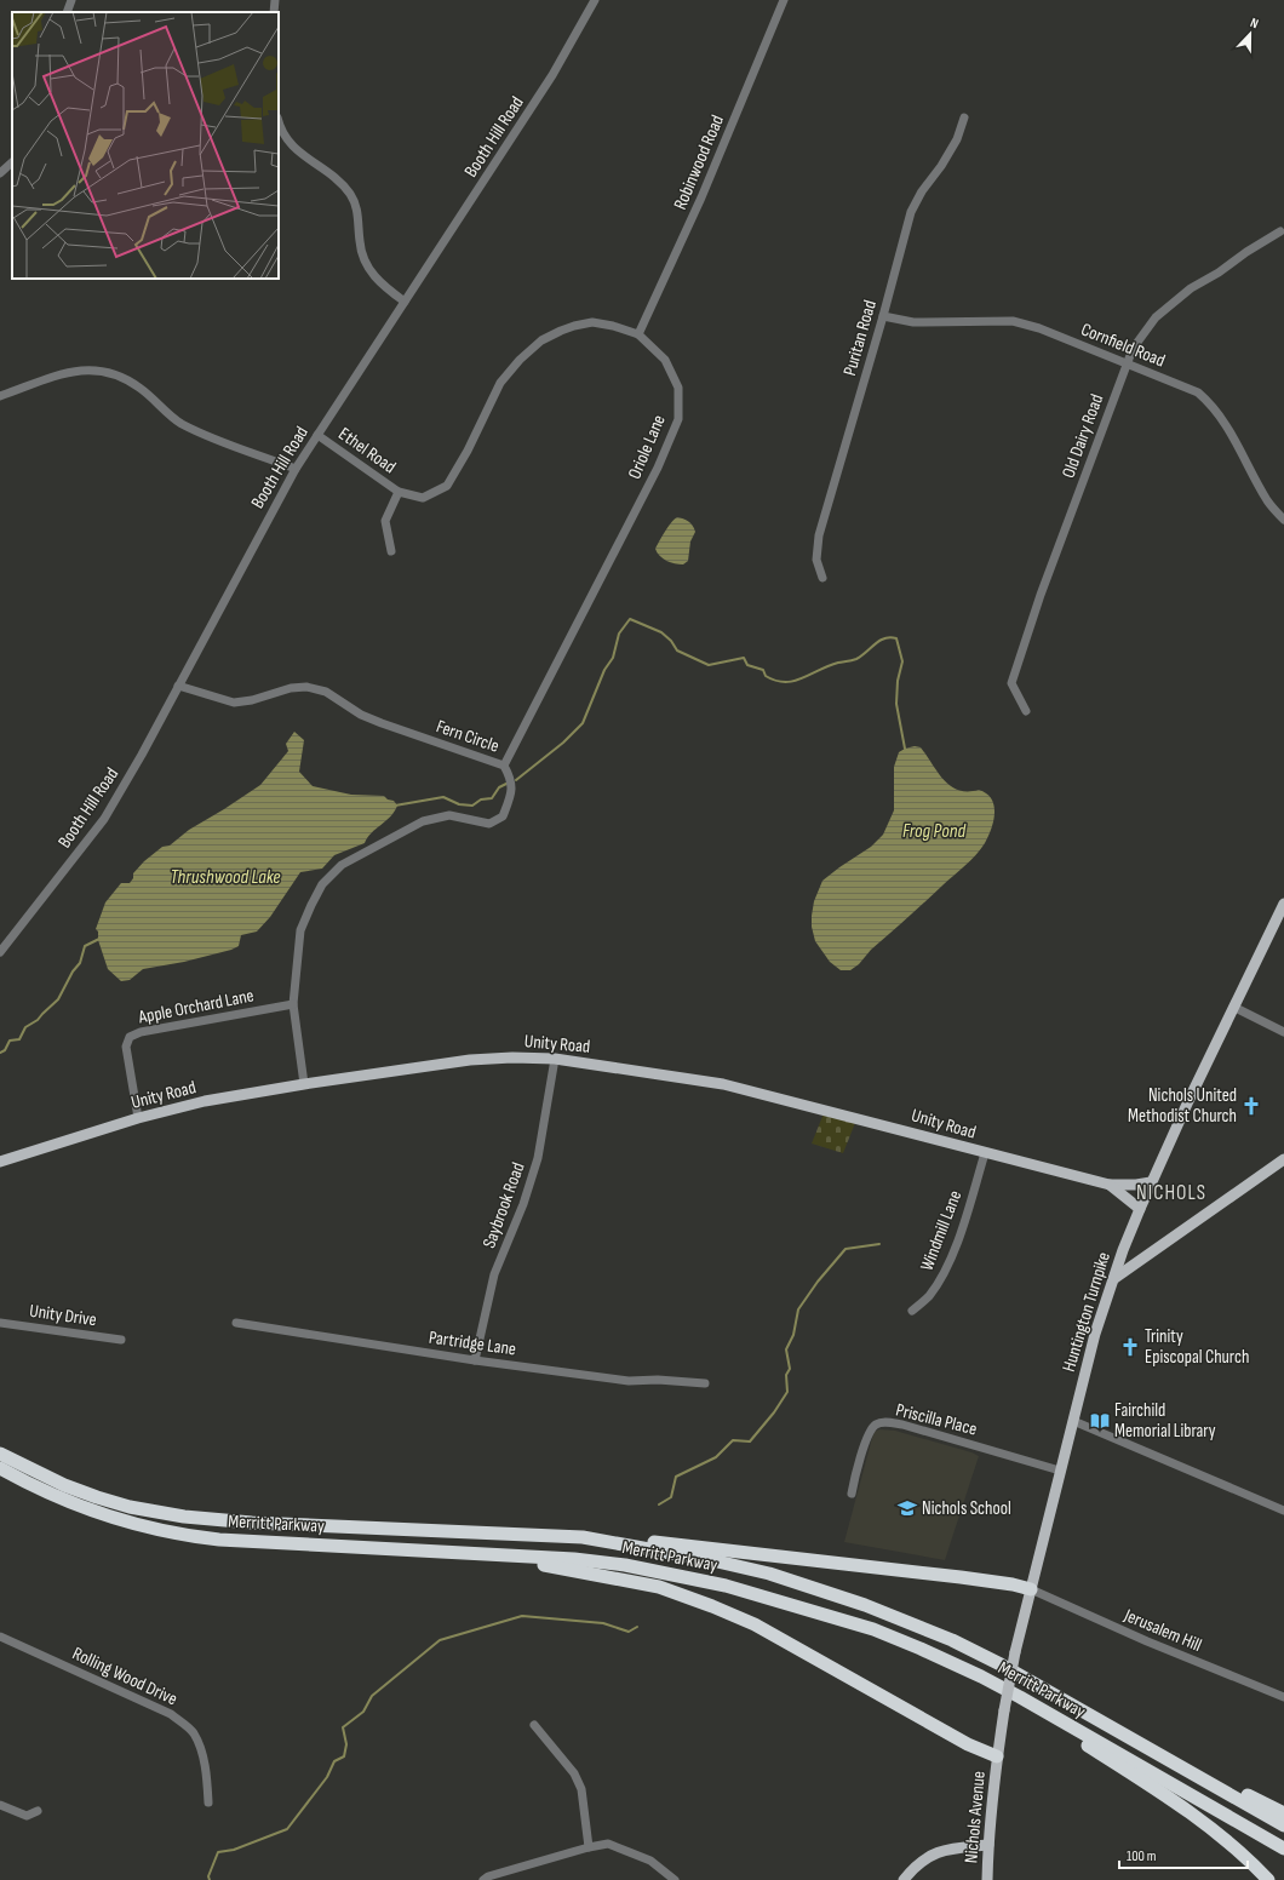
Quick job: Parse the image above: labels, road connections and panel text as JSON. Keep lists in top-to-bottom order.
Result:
{
  "streets": {
    "highway": ["Merritt Parkway"],
    "main road": ["Unity Road", "Huntington Turnpike", "Nichols Avenue"],
    "street": [
      "Booth Hill Road",
      "Robinwood Road",
      "Puritan Road",
      "Cornfield Road",
      "Old Dairy Road",
      "Oriole Lane",
      "Ethel Road",
      "Fern Circle",
      "Apple Orchard Lane",
      "Saybrook Road",
      "Windmill Lane",
      "Unity Drive",
      "Partridge Lane",
      "Priscilla Place",
      "Jerusalem Hill",
      "Rolling Wood Drive"
    ]
  },
  "crossings": [
    ["Booth Hill Road", "Ethel Road"],
    ["Booth Hill Road", "Fern Circle"],
    ["Robinwood Road", "Oriole Lane"],
    ["Puritan Road", "Cornfield Road"],
    ["Cornfield Road", "Old Dairy Road"],
    ["Oriole Lane", "Ethel Road"],
    ["Oriole Lane", "Fern Circle"],
    ["Fern Circle", "Apple Orchard Lane"],
    ["Fern Circle", "Unity Road"],
    ["Apple Orchard Lane", "Unity Road"],
    ["Unity Road", "Saybrook Road"],
    ["Unity Road", "Windmill Lane"],
    ["Unity Road", "Huntington Turnpike"],
    ["Saybrook Road", "Partridge Lane"],
    ["Huntington Turnpike", "Priscilla Place"],
    ["Huntington Turnpike", "Jerusalem Hill"],
    ["Huntington Turnpike", "Nichols Avenue"]
  ],
  "districts": ["NICHOLS"],
  "water": ["Frog Pond", "Thrushwood Lake"],
  "places": {
    "church": ["Nichols United Methodist Church", "Trinity Episcopal Church"],
    "library": ["Fairchild Memorial Library"],
    "school or university": ["Nichols School"]
  },
  "scale_bar": "100 m",
  "north": "top"
}
